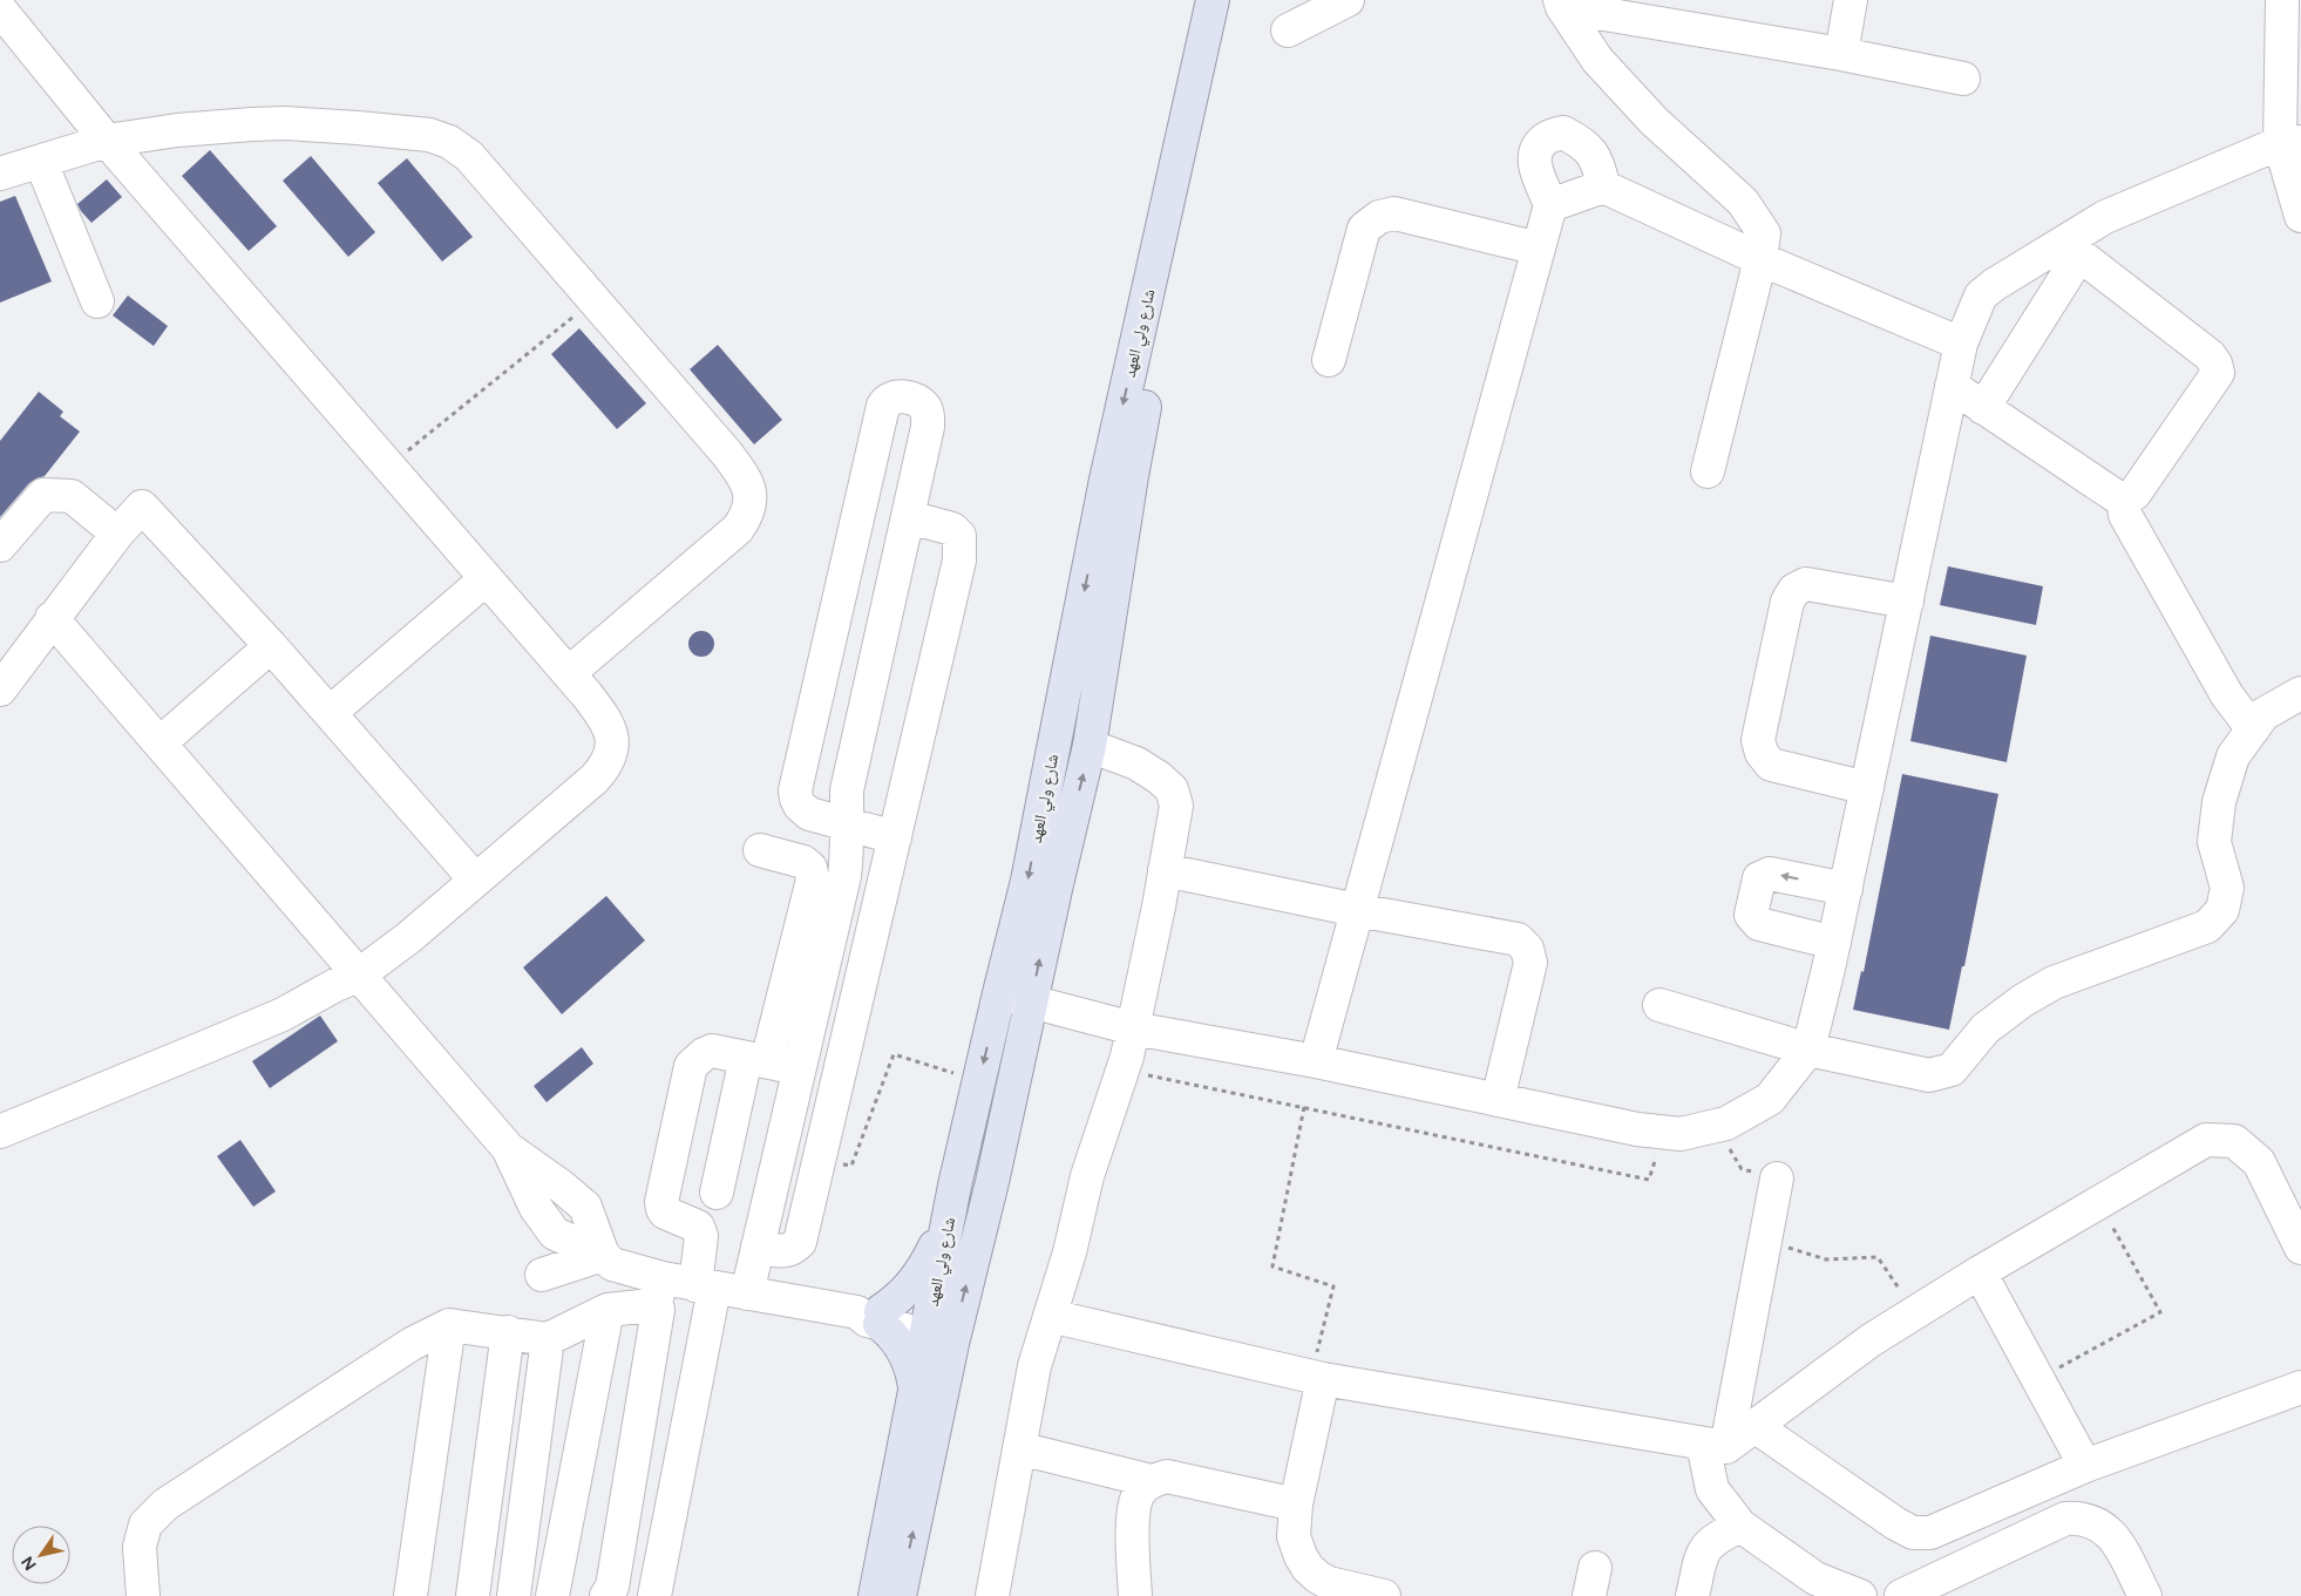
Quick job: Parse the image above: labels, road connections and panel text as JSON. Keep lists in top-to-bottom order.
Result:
{
  "streets": {
    "main road": ["شارع ولي العهد"]
  },
  "north": "bottom left"
}
